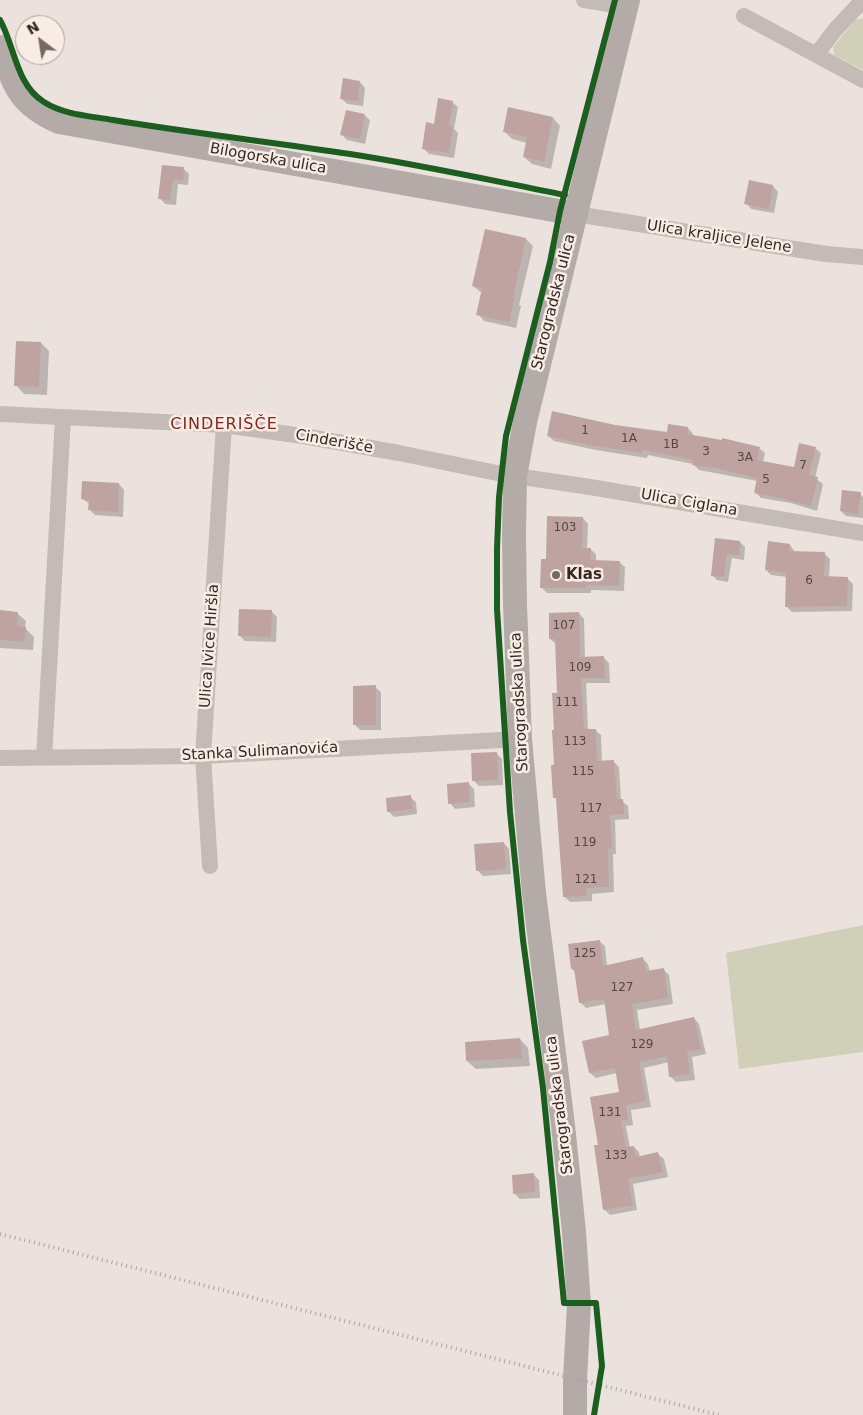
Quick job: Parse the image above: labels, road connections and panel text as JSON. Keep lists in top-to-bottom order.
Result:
{
  "streets": {
    "main road": ["Bilogorska ulica", "Starogradska ulica"],
    "street": [
      "Ulica kraljice Jelene",
      "Cinderišče",
      "Ulica Ciglana",
      "Ulica Ivice Hiršla",
      "Stanka Sulimanovića"
    ]
  },
  "crossings": [
    ["Bilogorska ulica", "Ulica kraljice Jelene"],
    ["Bilogorska ulica", "Starogradska ulica"],
    ["Ulica kraljice Jelene", "Starogradska ulica"],
    ["Starogradska ulica", "Cinderišče"],
    ["Starogradska ulica", "Ulica Ciglana"],
    ["Starogradska ulica", "Stanka Sulimanovića"],
    ["Cinderišče", "Ulica Ciglana"],
    ["Cinderišče", "Ulica Ivice Hiršla"],
    ["Ulica Ivice Hiršla", "Stanka Sulimanovića"]
  ],
  "districts": ["CINDERIŠČE"],
  "places": ["Klas"],
  "house_numbers": [
    "1",
    "1A",
    "1B",
    "3",
    "3A",
    "7",
    "5",
    "103",
    "6",
    "107",
    "109",
    "111",
    "113",
    "115",
    "117",
    "119",
    "121",
    "125",
    "127",
    "129",
    "131",
    "133"
  ],
  "north": "top left"
}
